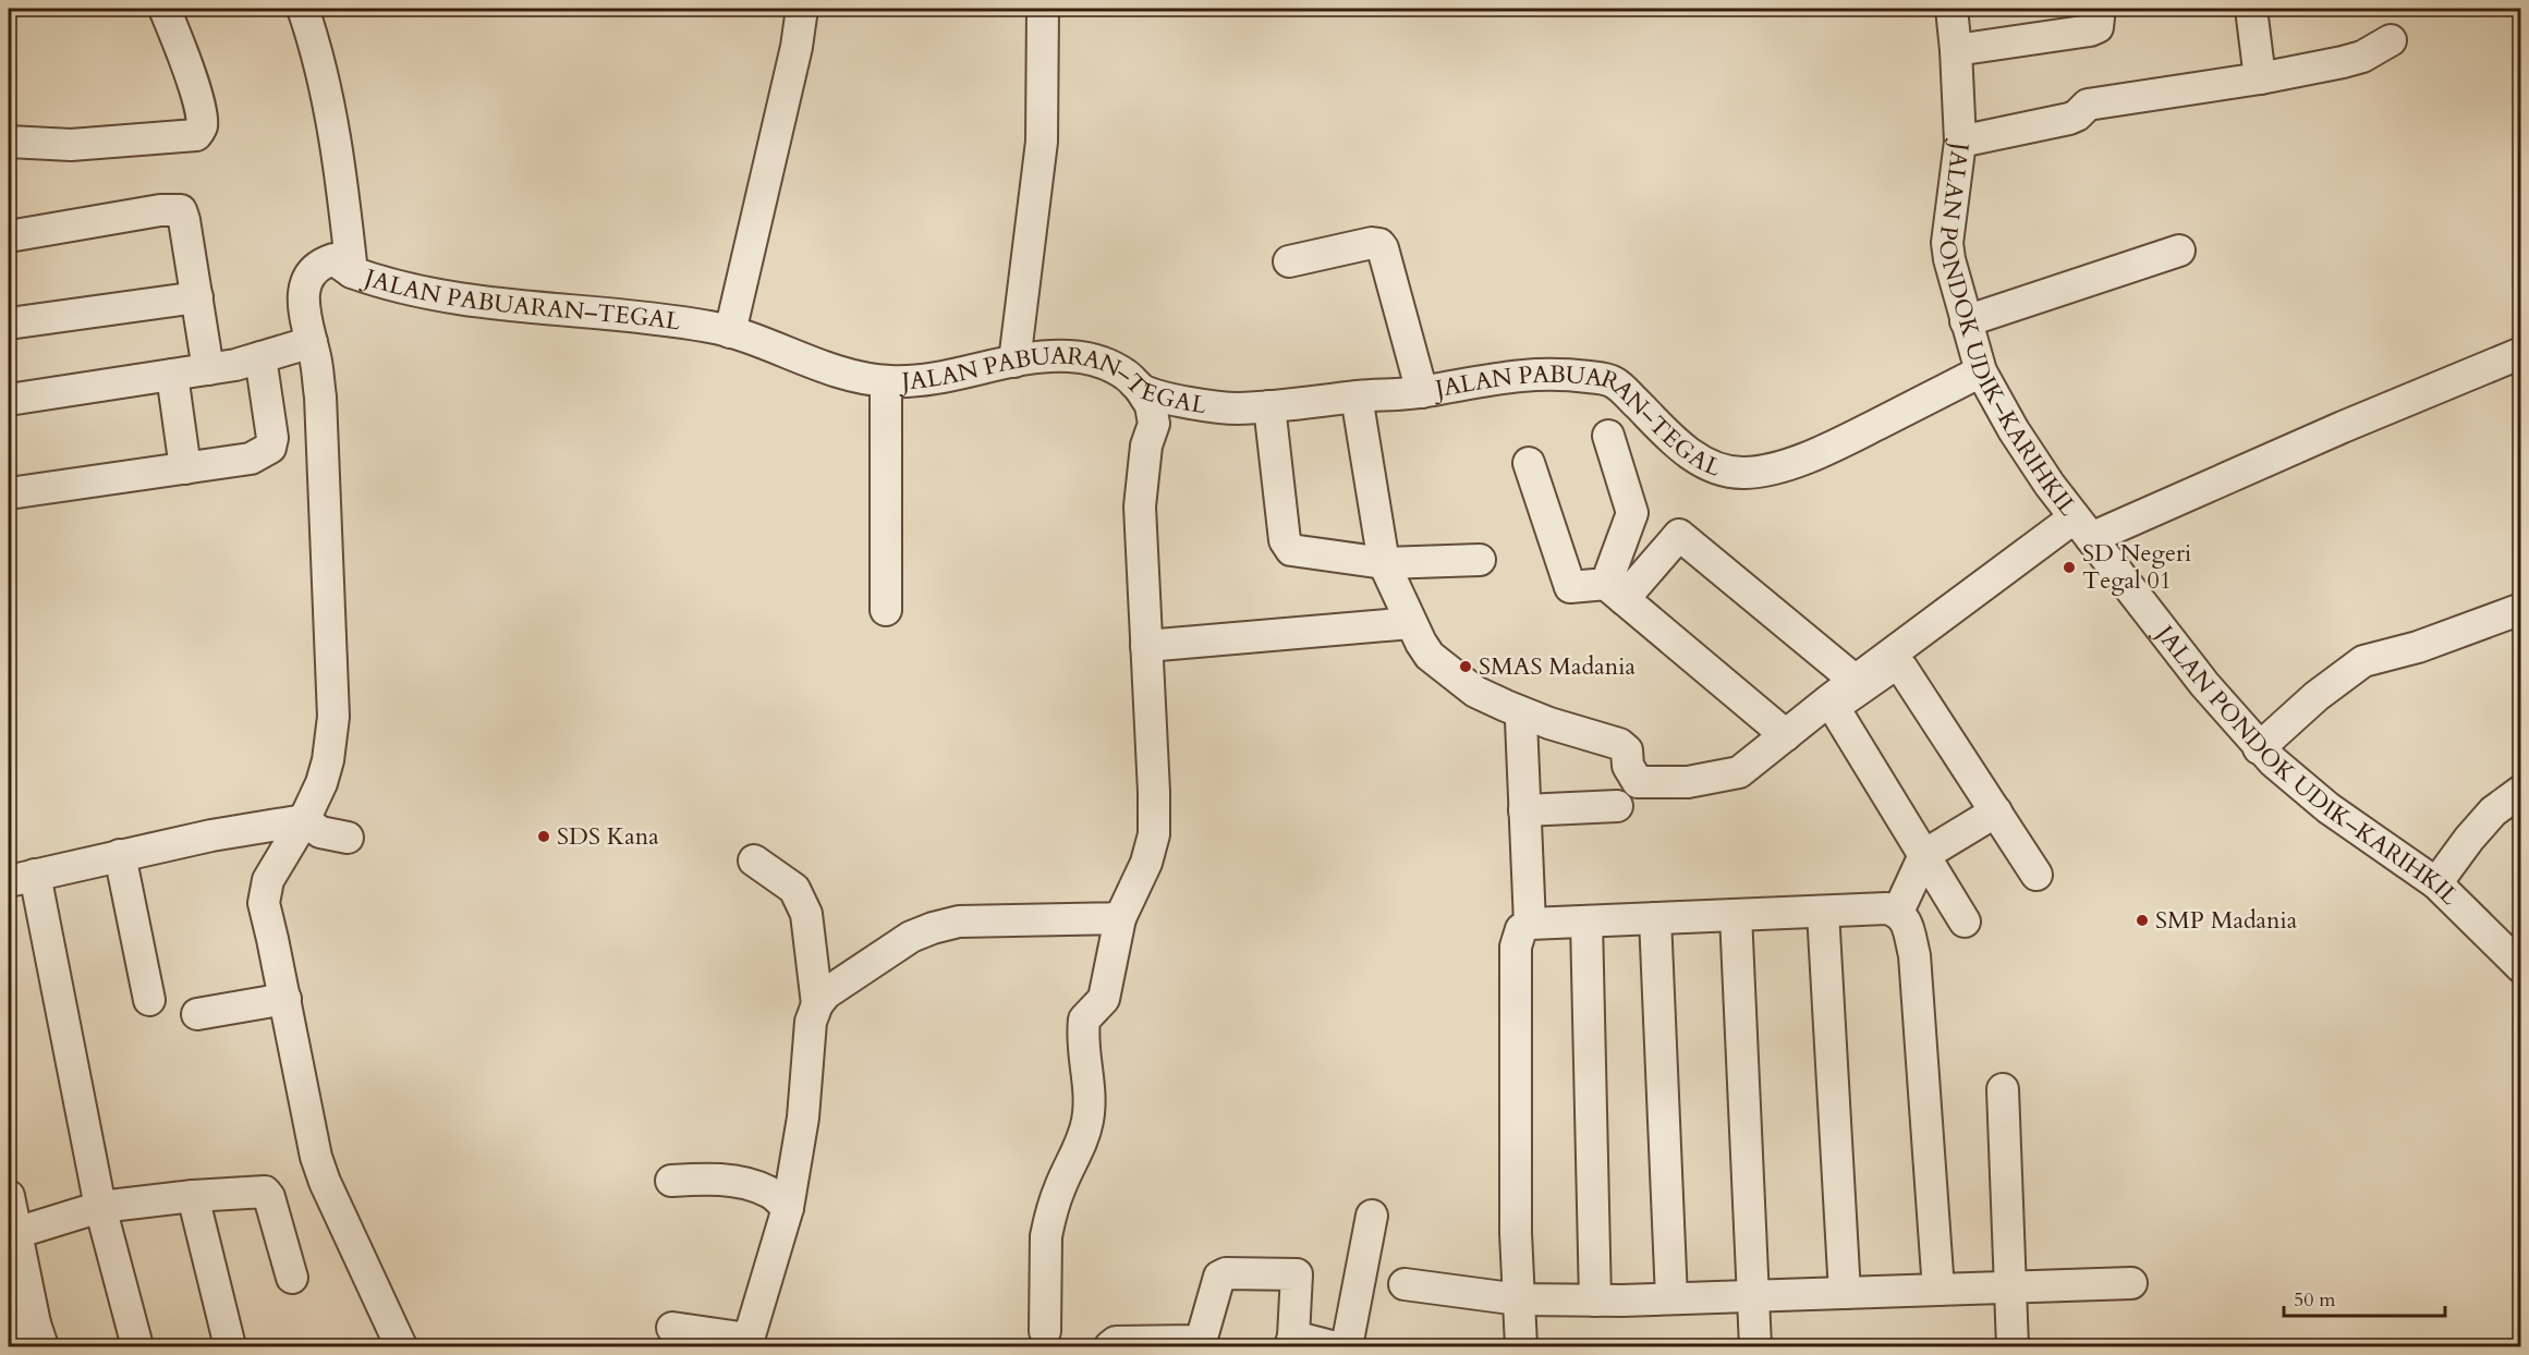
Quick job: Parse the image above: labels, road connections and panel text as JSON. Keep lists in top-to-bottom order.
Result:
{
  "streets": {
    "street": ["JALAN PABUARAN–TEGAL", "JALAN PONDOK UDIK–KARIHKIL"]
  },
  "crossings": [
    ["JALAN PABUARAN–TEGAL", "JALAN PONDOK UDIK–KARIHKIL"]
  ],
  "places": [
    "SD Negeri Tegal 01",
    "SMAS Madania",
    "SDS Kana",
    "SMP Madania"
  ],
  "scale_bar": "50 m"
}
